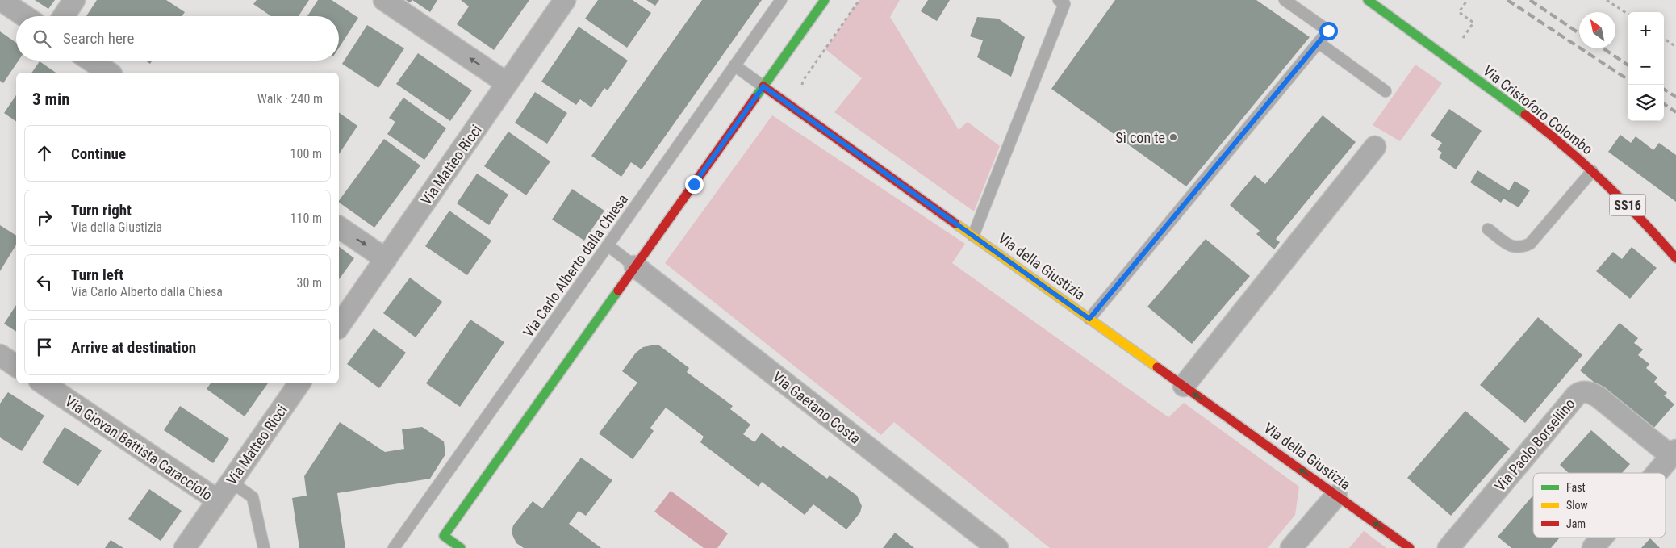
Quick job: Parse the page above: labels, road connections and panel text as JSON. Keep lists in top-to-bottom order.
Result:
{
  "streets": {
    "street": [
      "Via Cristoforo Colombo",
      "Via Matteo Ricci",
      "SS16",
      "Via della Giustizia",
      "Via Gaetano Costa",
      "Via Paolo Borsellino",
      "Via Giovan Battista Caracciolo"
    ],
    "lane": ["Via Carlo Alberto dalla Chiesa"]
  },
  "crossings": [
    ["Via Matteo Ricci", "Via Giovan Battista Caracciolo"],
    ["Via Carlo Alberto dalla Chiesa", "Via della Giustizia"]
  ],
  "places": ["Sì con te"],
  "legend": ["Fast", "Slow", "Jam"],
  "north": "top left",
  "page": {
    "map_buttons": ["+", "−"],
    "search": "Search here",
    "heading": ["3 min", "Walk · 240 m"],
    "list": [
      ["Continue", "100 m"],
      ["Turn right", "Via della Giustizia", "110 m"],
      ["Turn left", "Via Carlo Alberto dalla Chiesa", "30 m"],
      "Arrive at destination"
    ]
  }
}
